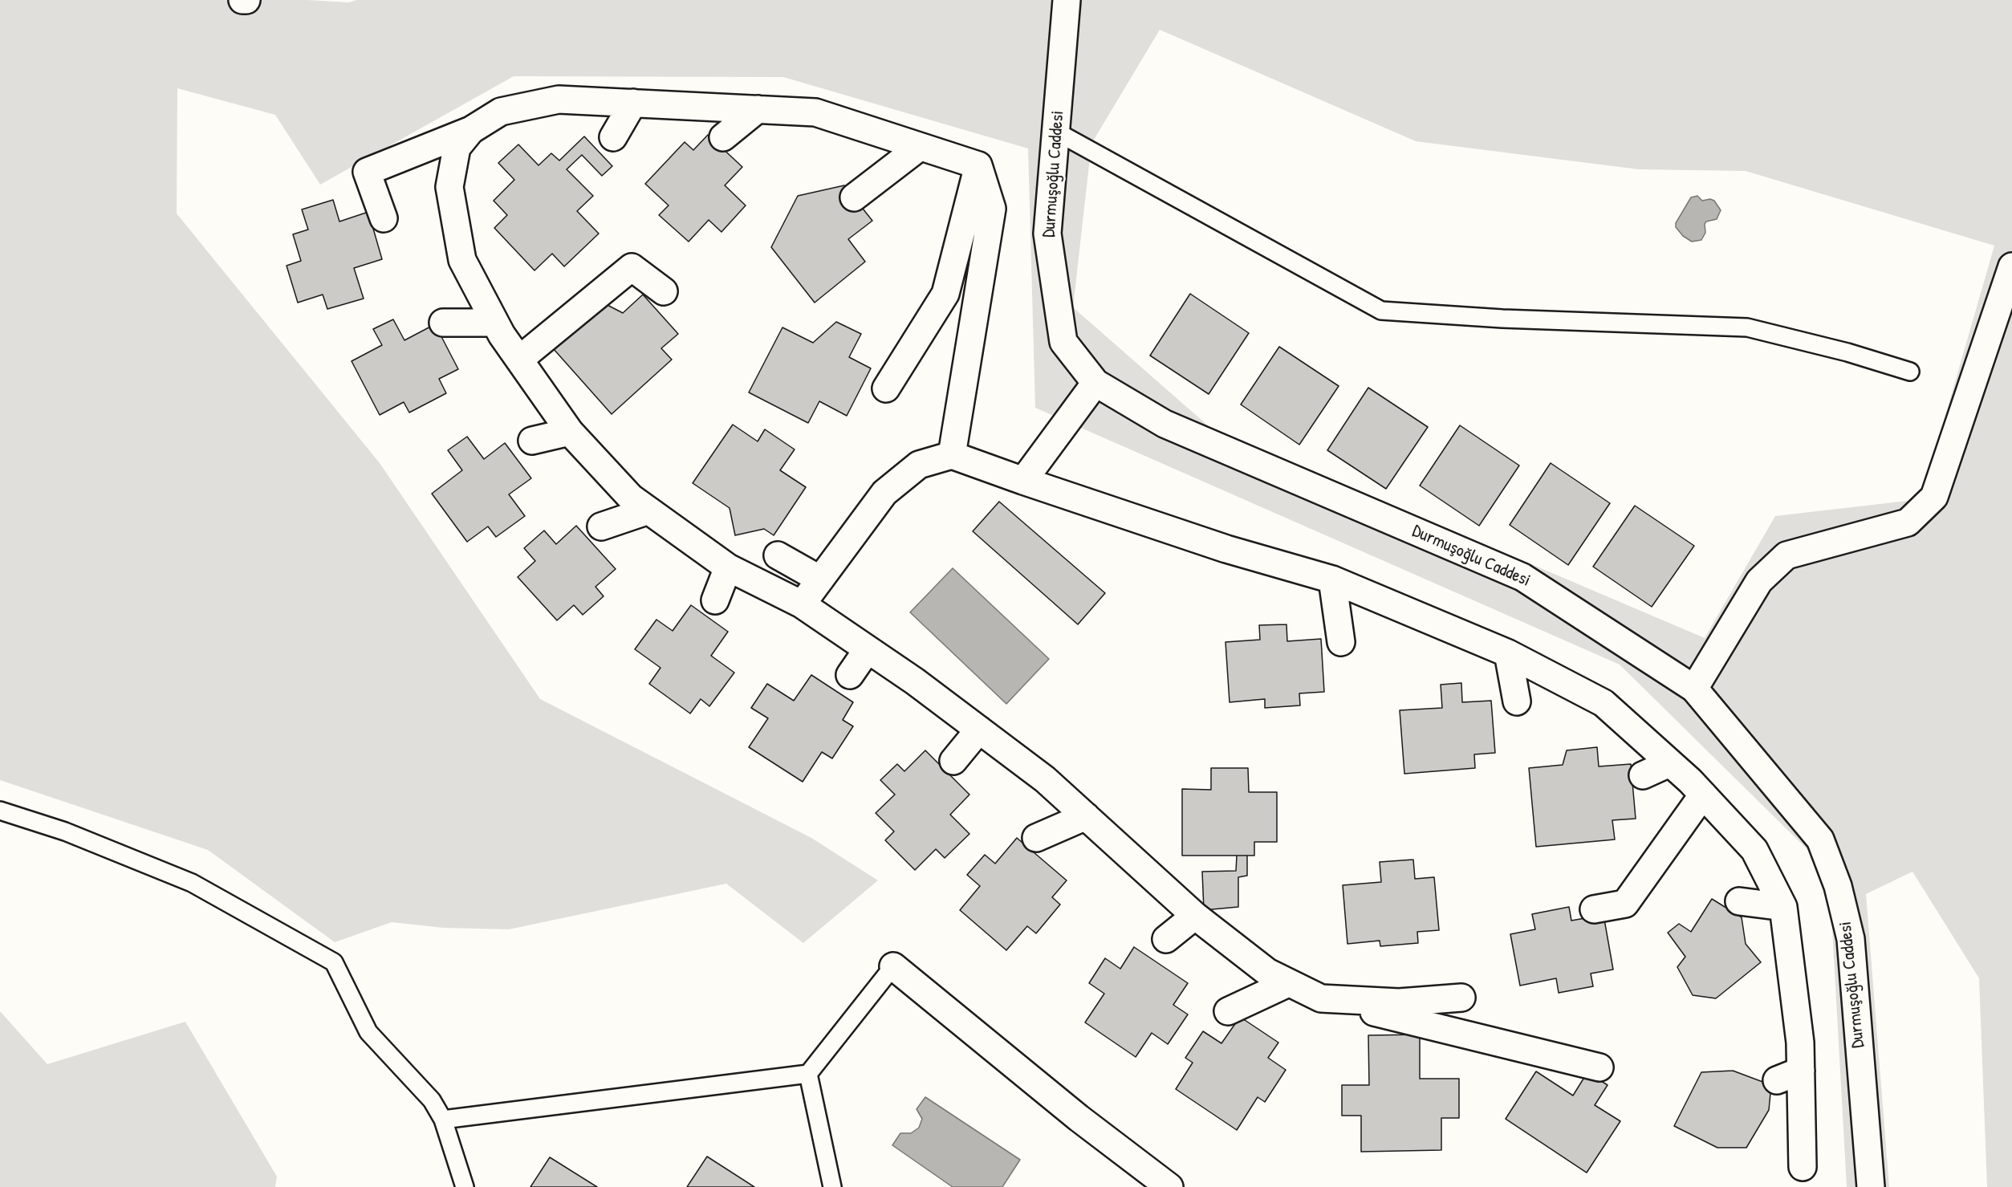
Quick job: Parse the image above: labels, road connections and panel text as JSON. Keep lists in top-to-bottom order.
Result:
{
  "streets": {
    "street": ["Durmuşoğlu Caddesi"]
  }
}
